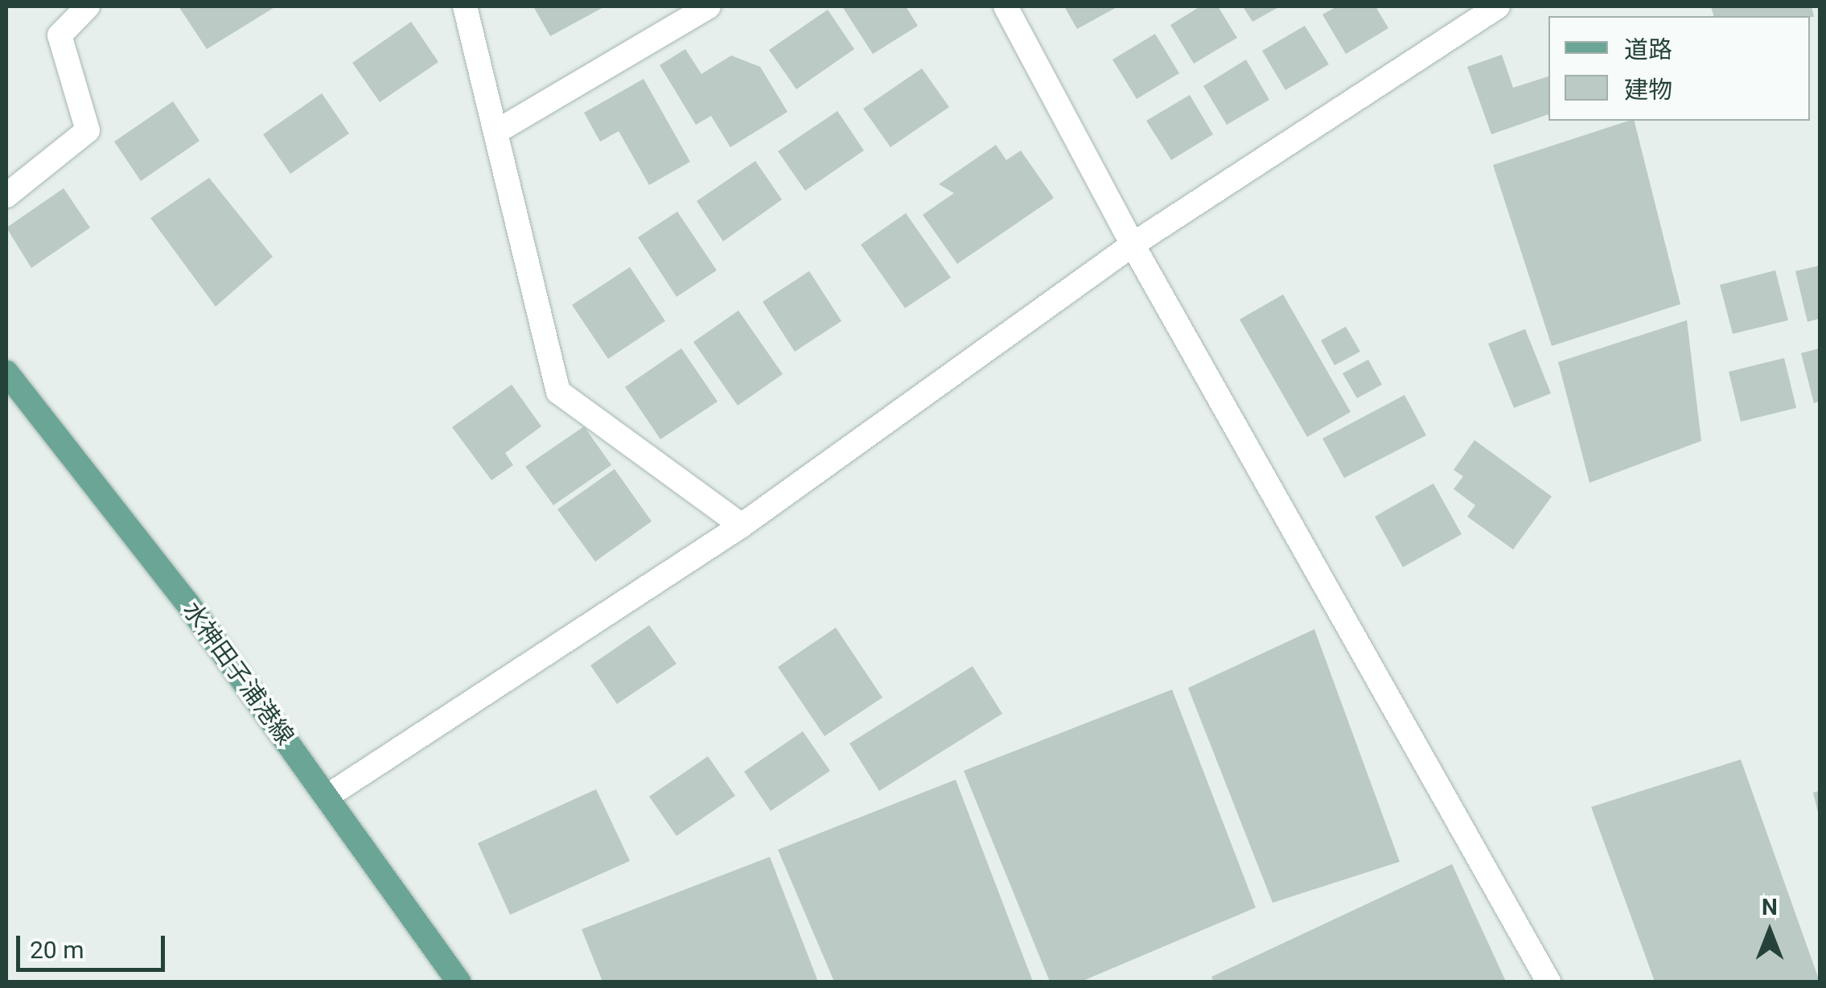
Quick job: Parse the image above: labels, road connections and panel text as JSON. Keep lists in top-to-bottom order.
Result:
{
  "streets": {
    "main road": ["水神田子浦港線"]
  },
  "legend": ["道路", "建物"],
  "scale_bar": "20 m",
  "north": "top"
}
